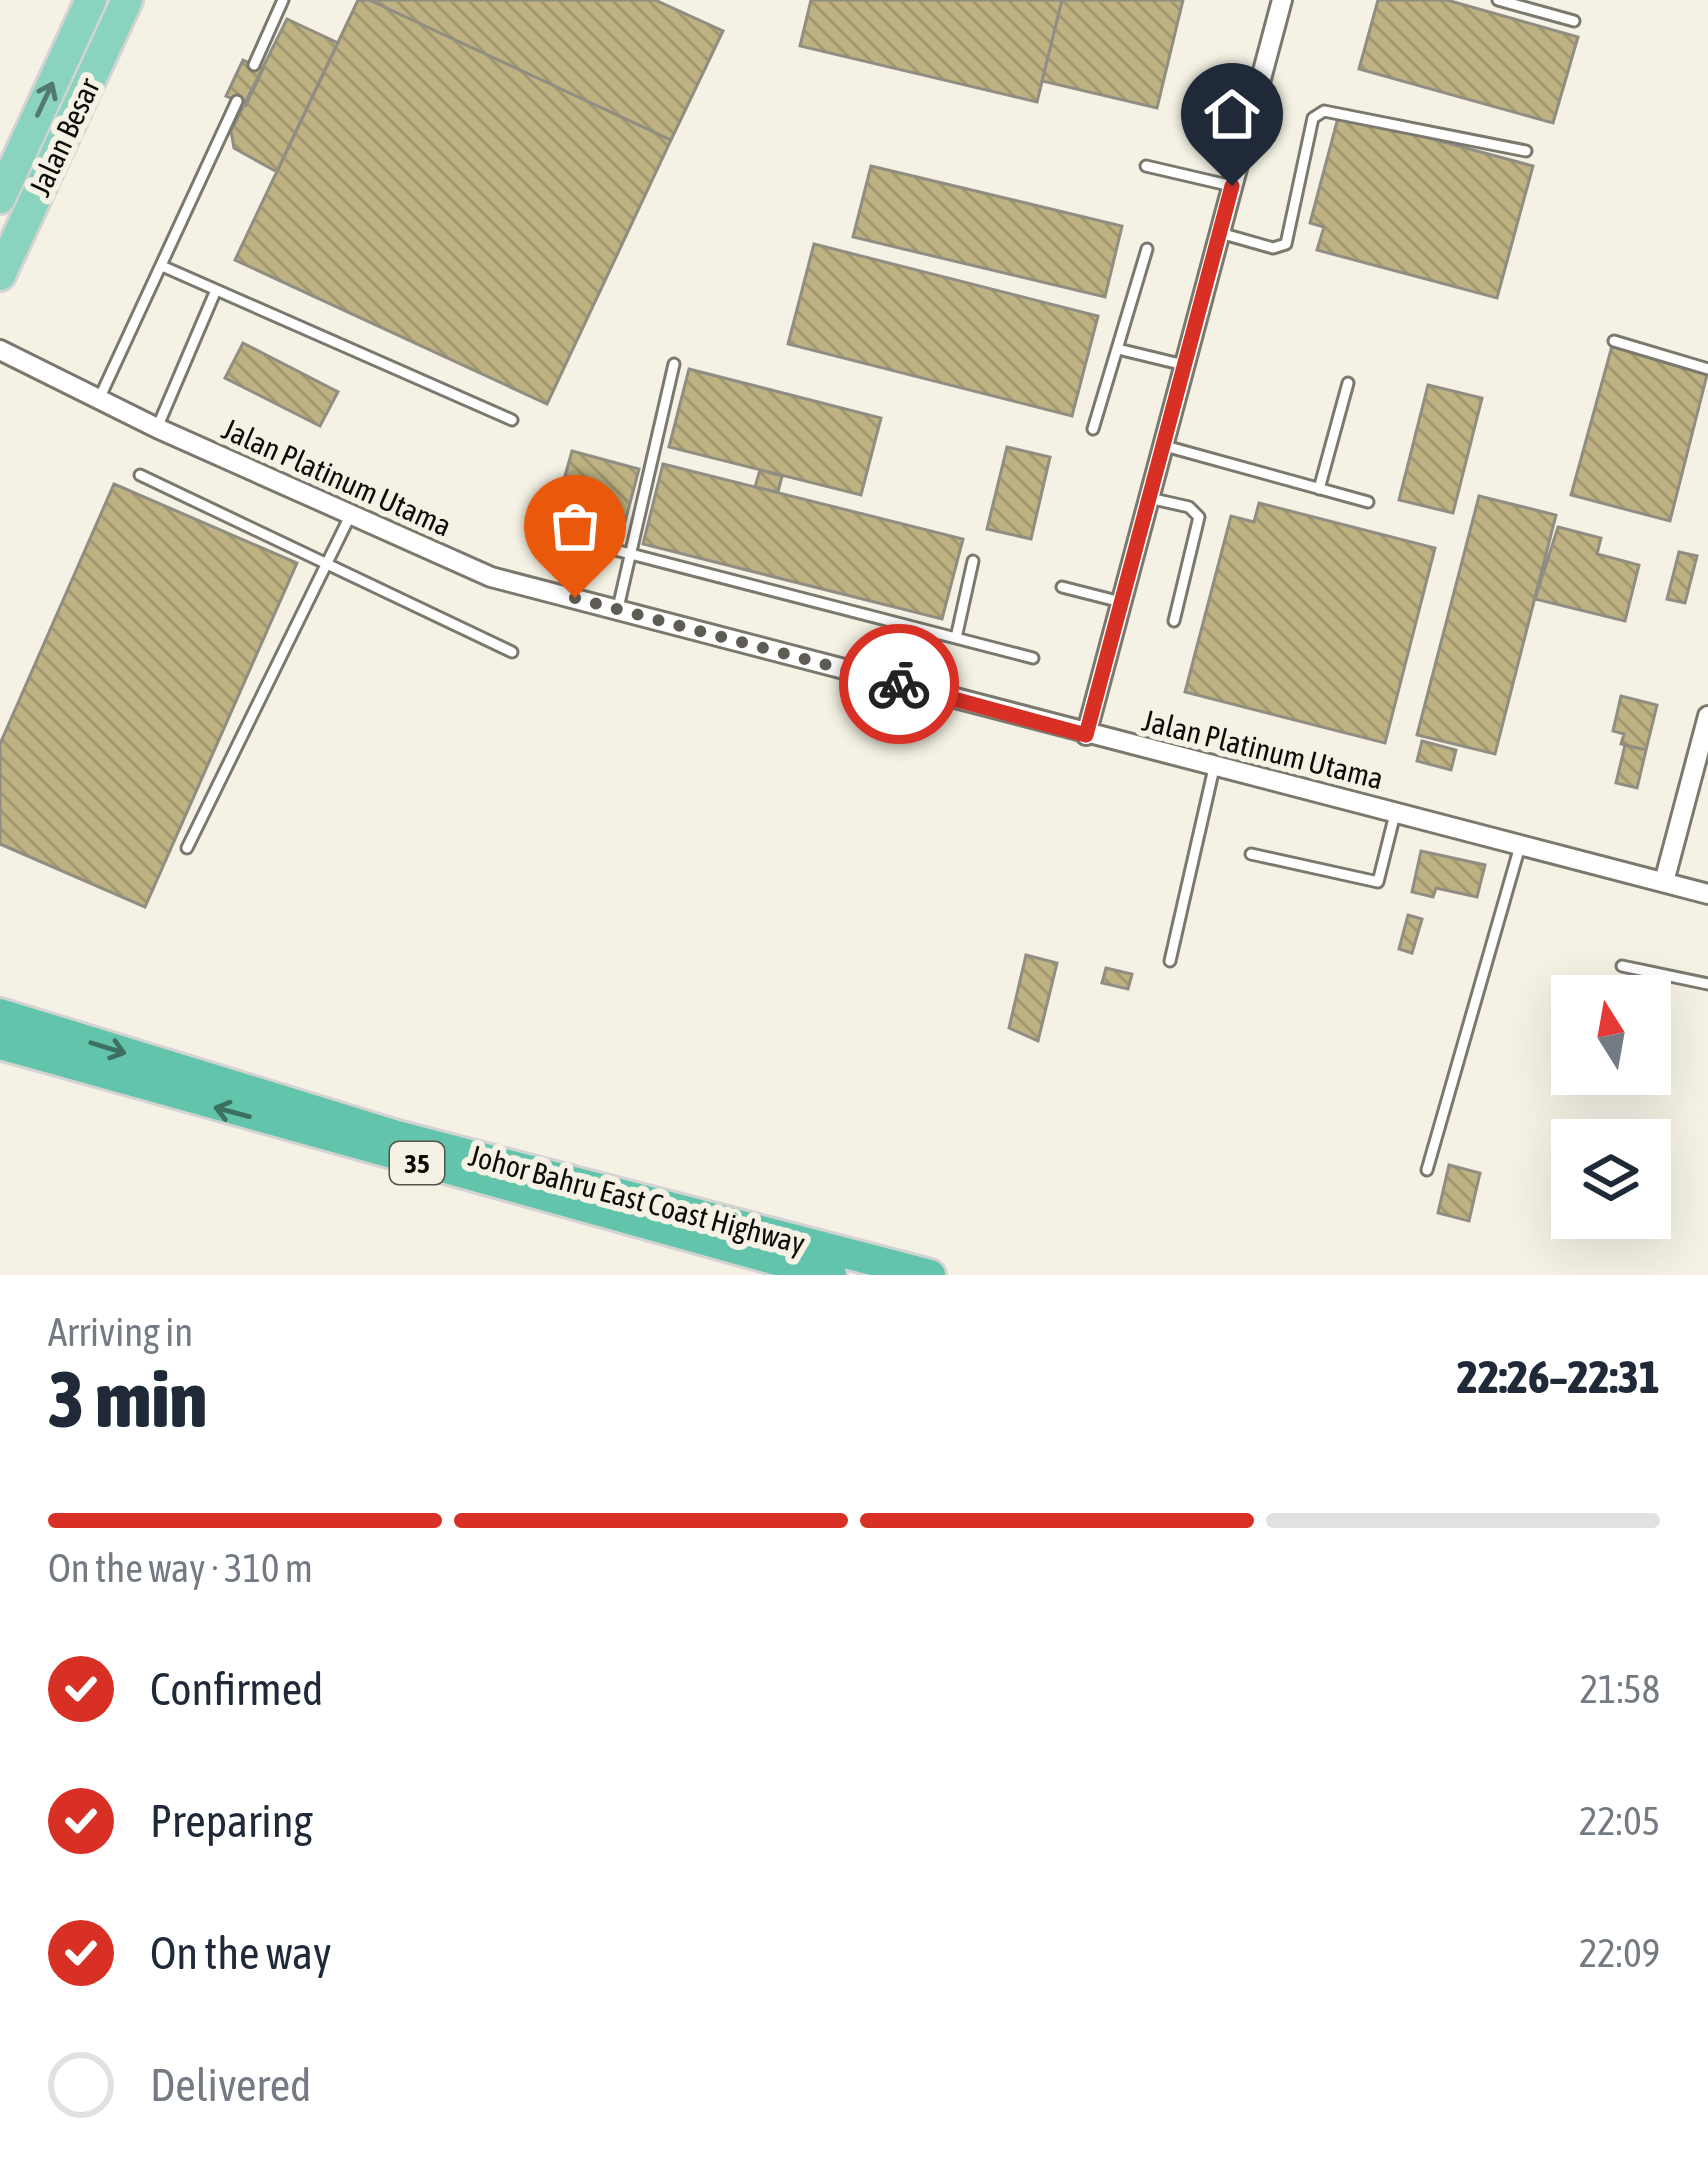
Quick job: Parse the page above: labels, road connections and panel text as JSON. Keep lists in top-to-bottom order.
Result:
{
  "streets": {
    "highway": ["35", "Johor Bahru East Coast Highway"],
    "main road": ["Jalan Besar"],
    "street": ["Jalan Platinum Utama"]
  },
  "north": "top",
  "page": {
    "heading": ["3 min", "Arriving in", "22:26–22:31"],
    "bar": "On the way · 310 m",
    "list": [
      ["Confirmed", "21:58"],
      ["Preparing", "22:05"],
      ["On the way", "22:09"],
      "Delivered"
    ]
  }
}
